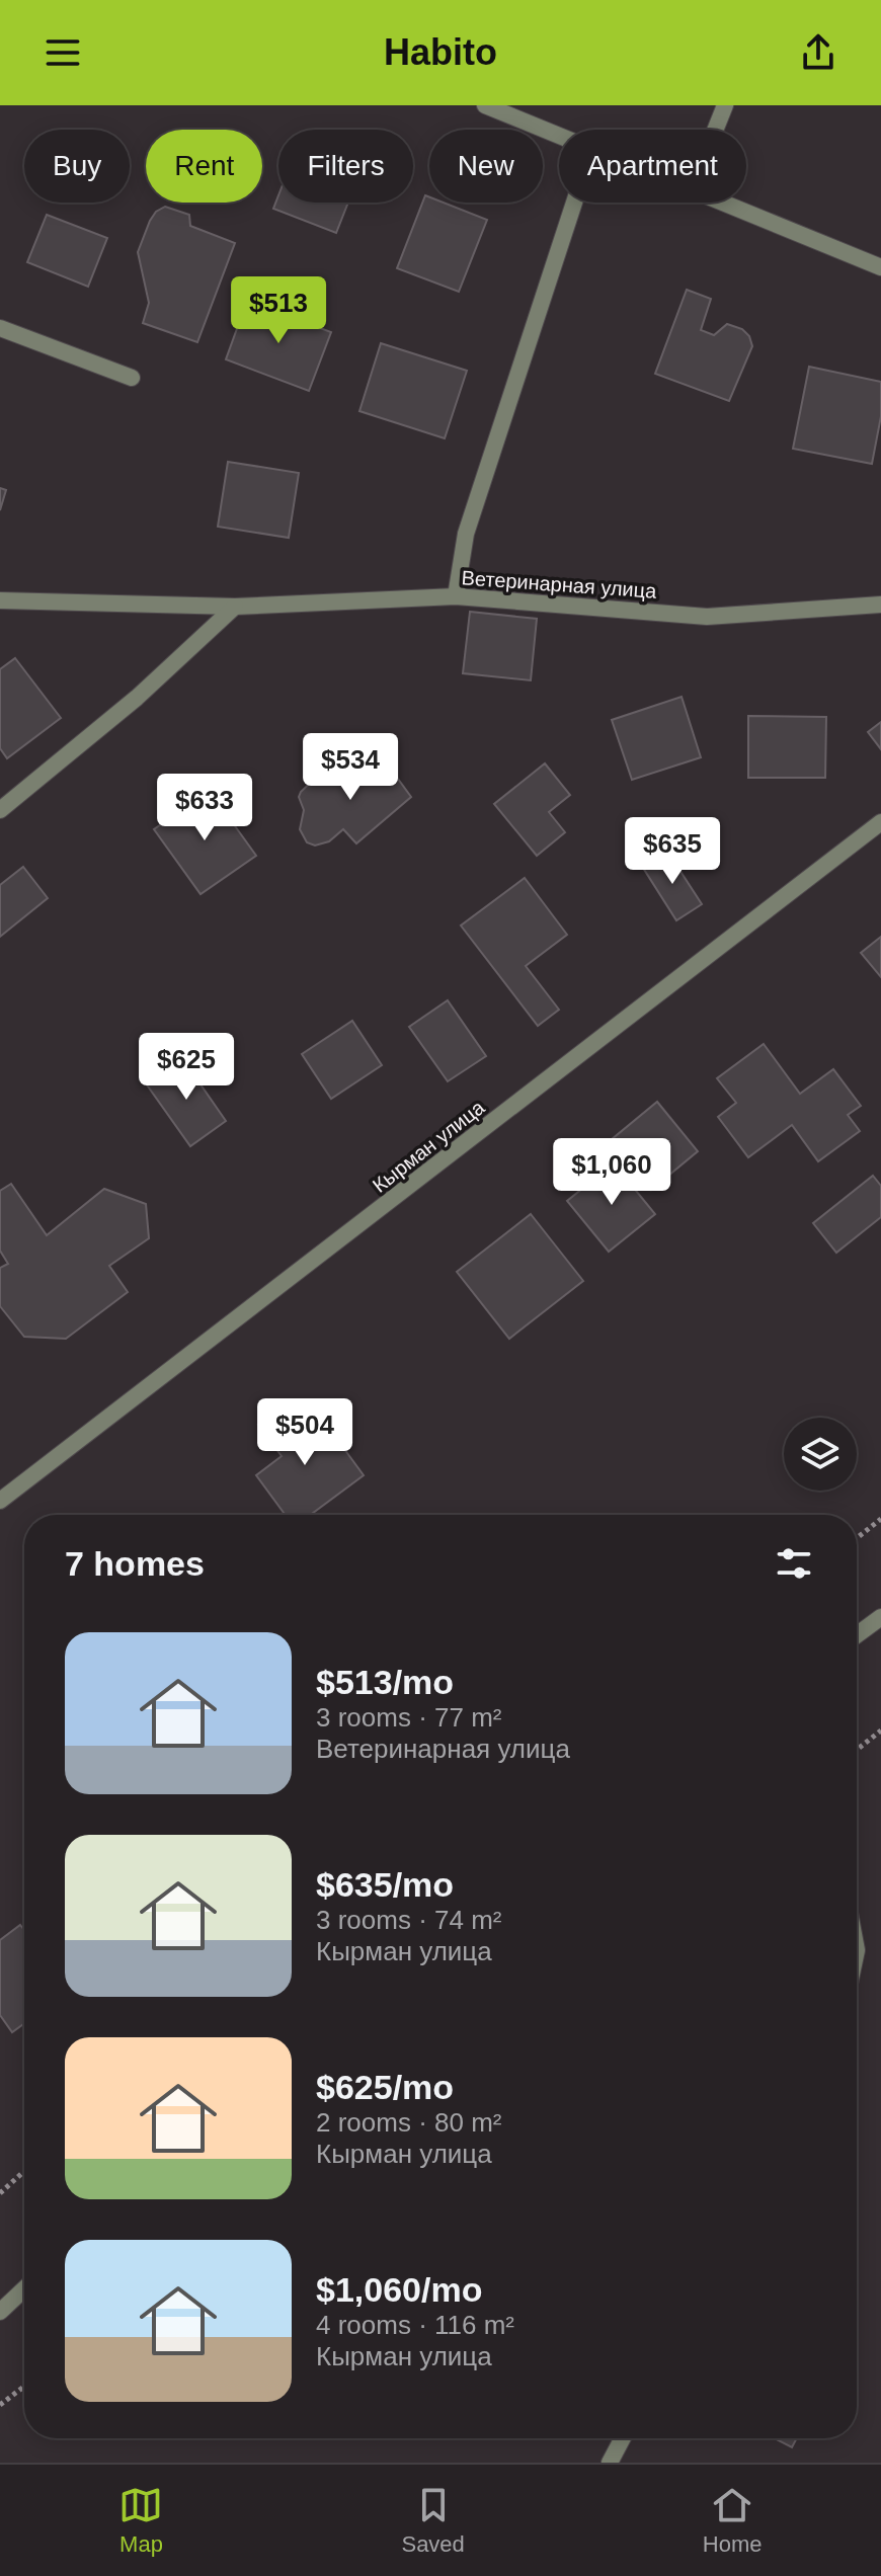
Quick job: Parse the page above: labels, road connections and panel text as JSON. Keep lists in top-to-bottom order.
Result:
{
  "streets": {
    "street": ["Ветеринарная улица", "Кырман улица"]
  },
  "page": {
    "header": "Habito",
    "chip": [
      "Buy",
      "Rent",
      "Filters",
      "New",
      "Apartment"
    ],
    "price": [
      "$513",
      "$534",
      "$633",
      "$635",
      "$625",
      "$1,060",
      "$504"
    ],
    "heading": "7 homes",
    "list": [
      {
        "name": "$513/mo",
        "note": "3 rooms · 77 m² · Ветеринарная улица"
      },
      {
        "name": "$635/mo",
        "note": "3 rooms · 74 m² · Кырман улица"
      },
      {
        "name": "$625/mo",
        "note": "2 rooms · 80 m² · Кырман улица"
      },
      {
        "name": "$1,060/mo",
        "note": "4 rooms · 116 m² · Кырман улица"
      }
    ],
    "tabs": ["Map", "Saved", "Home"]
  }
}
